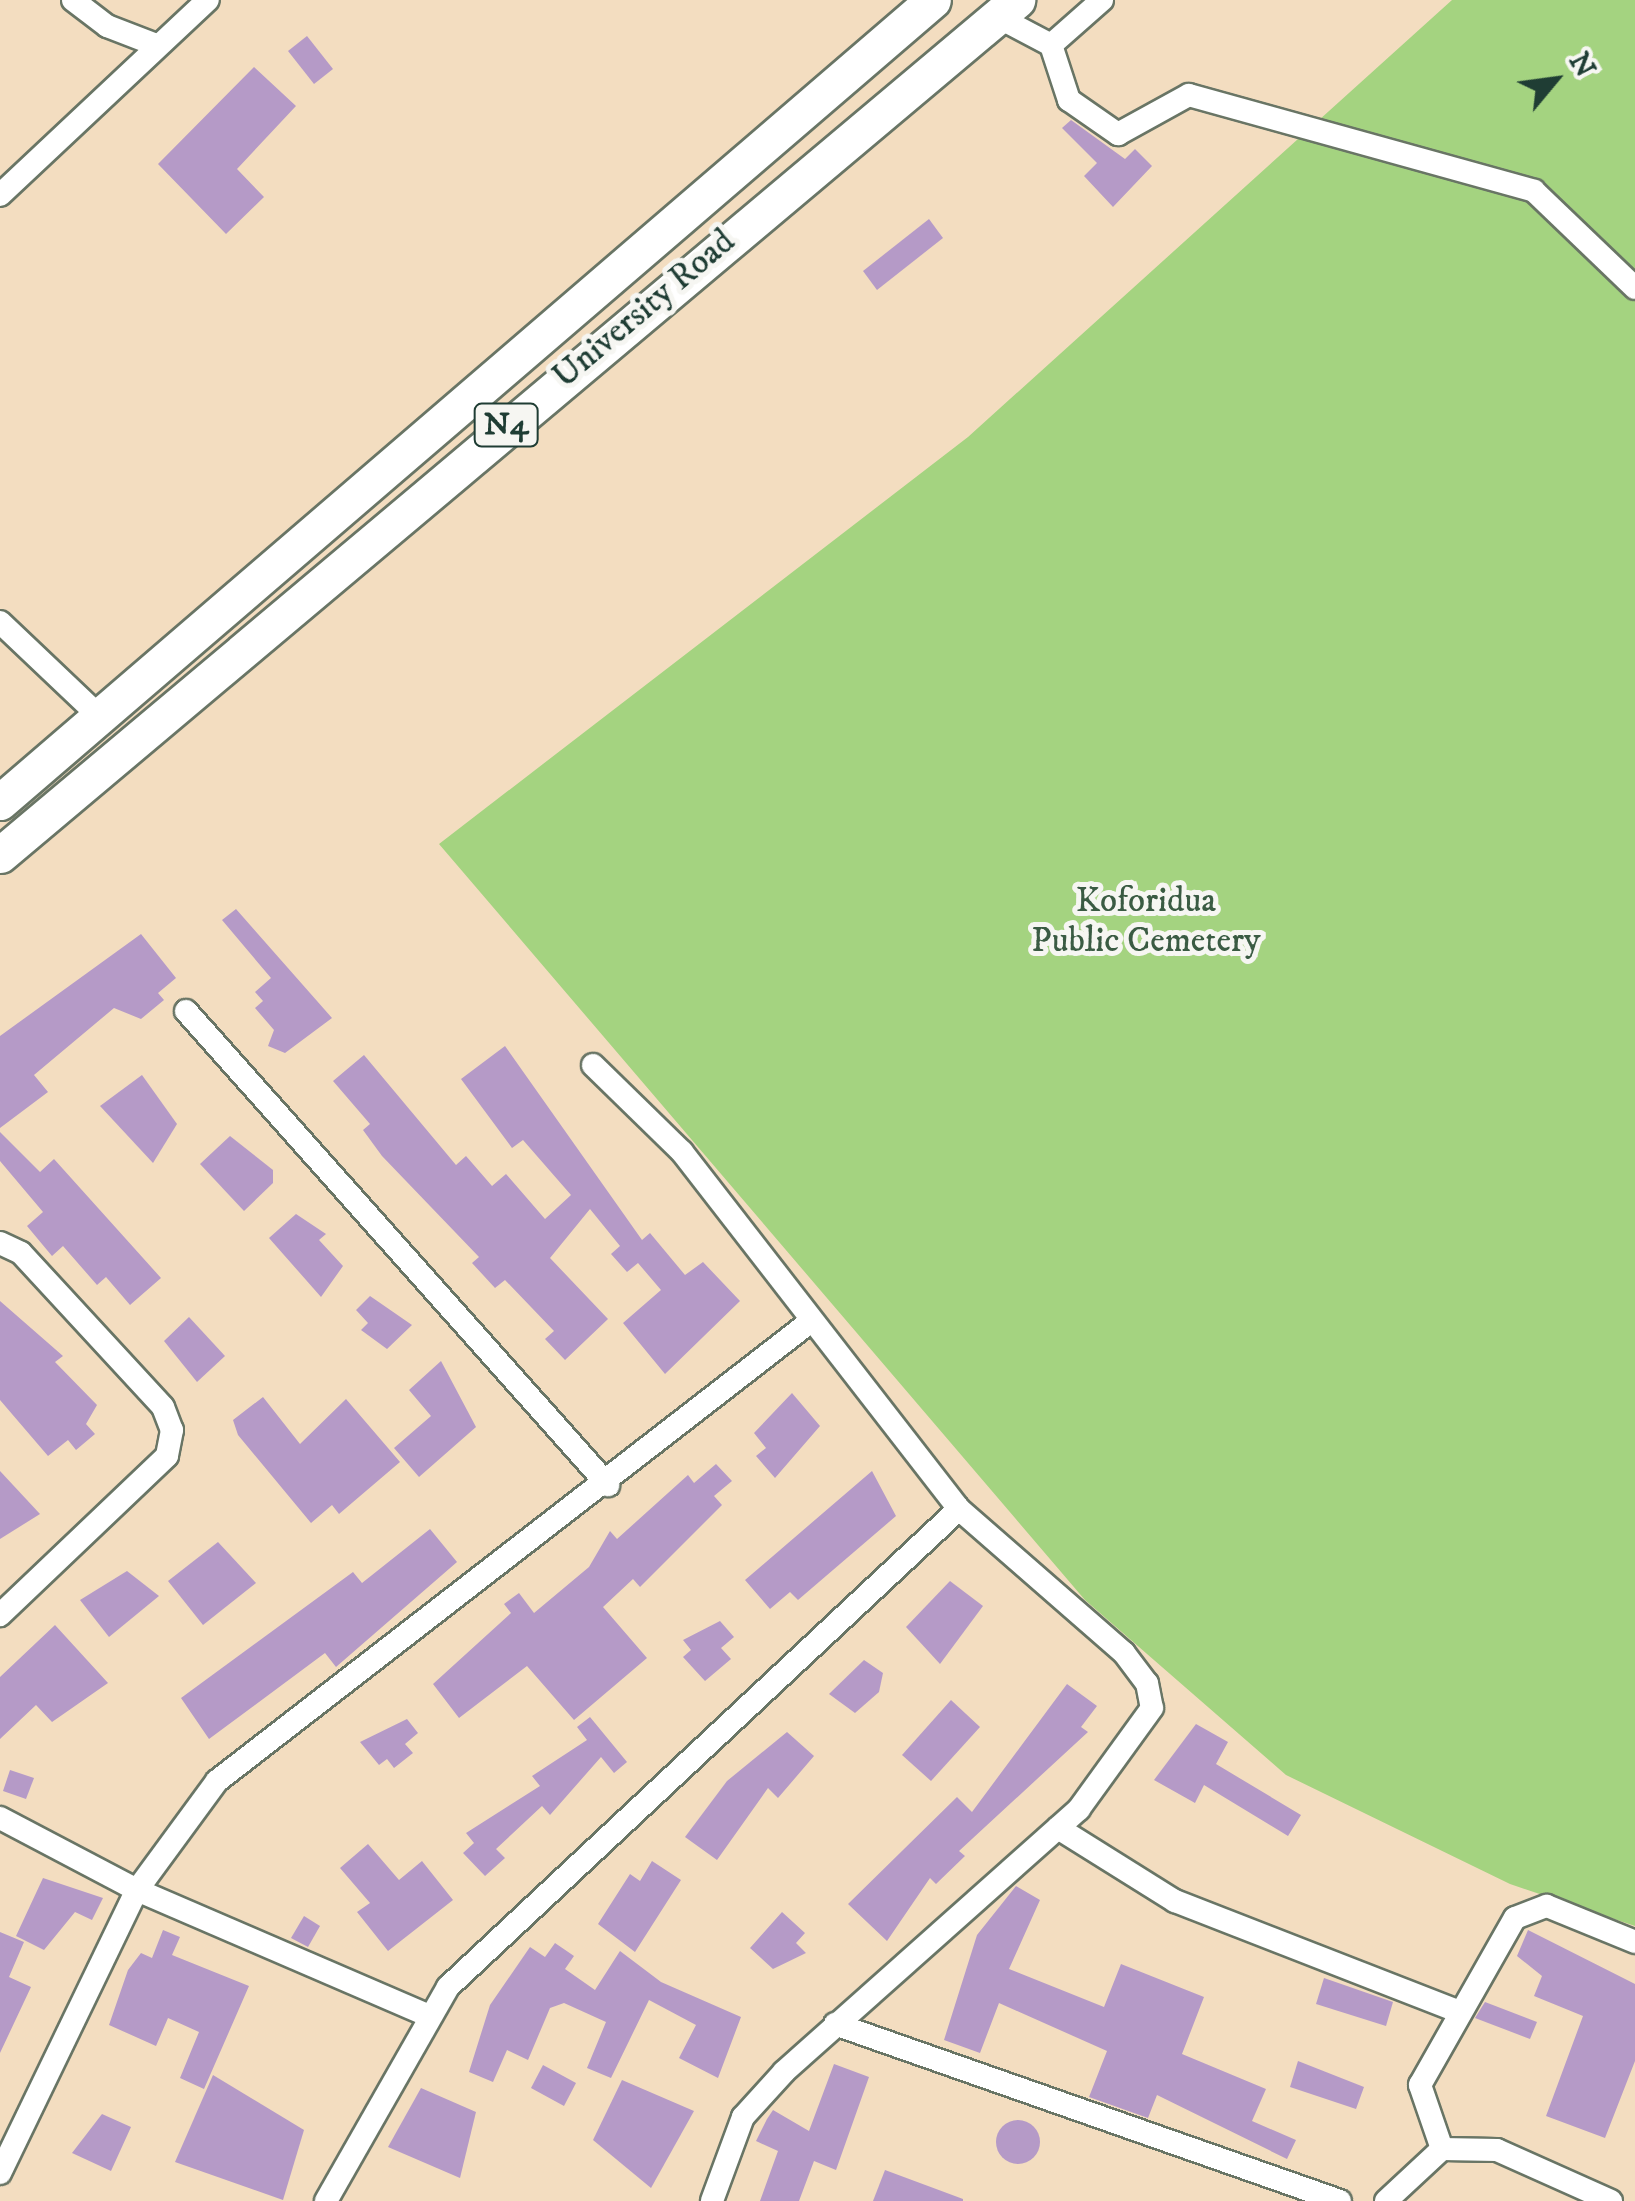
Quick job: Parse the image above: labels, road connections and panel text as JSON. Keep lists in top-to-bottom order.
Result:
{
  "streets": {
    "highway": ["University Road", "N4"]
  },
  "parks": ["Koforidua Public Cemetery"],
  "north": "top right"
}
